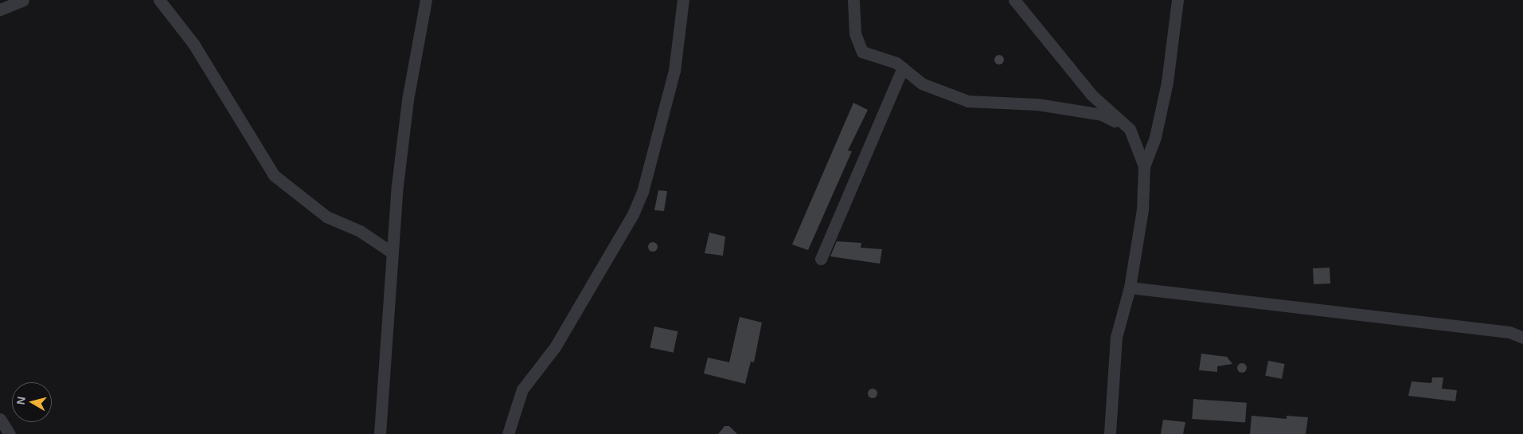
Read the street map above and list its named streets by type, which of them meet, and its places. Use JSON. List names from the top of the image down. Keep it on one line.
{"north":"left"}
